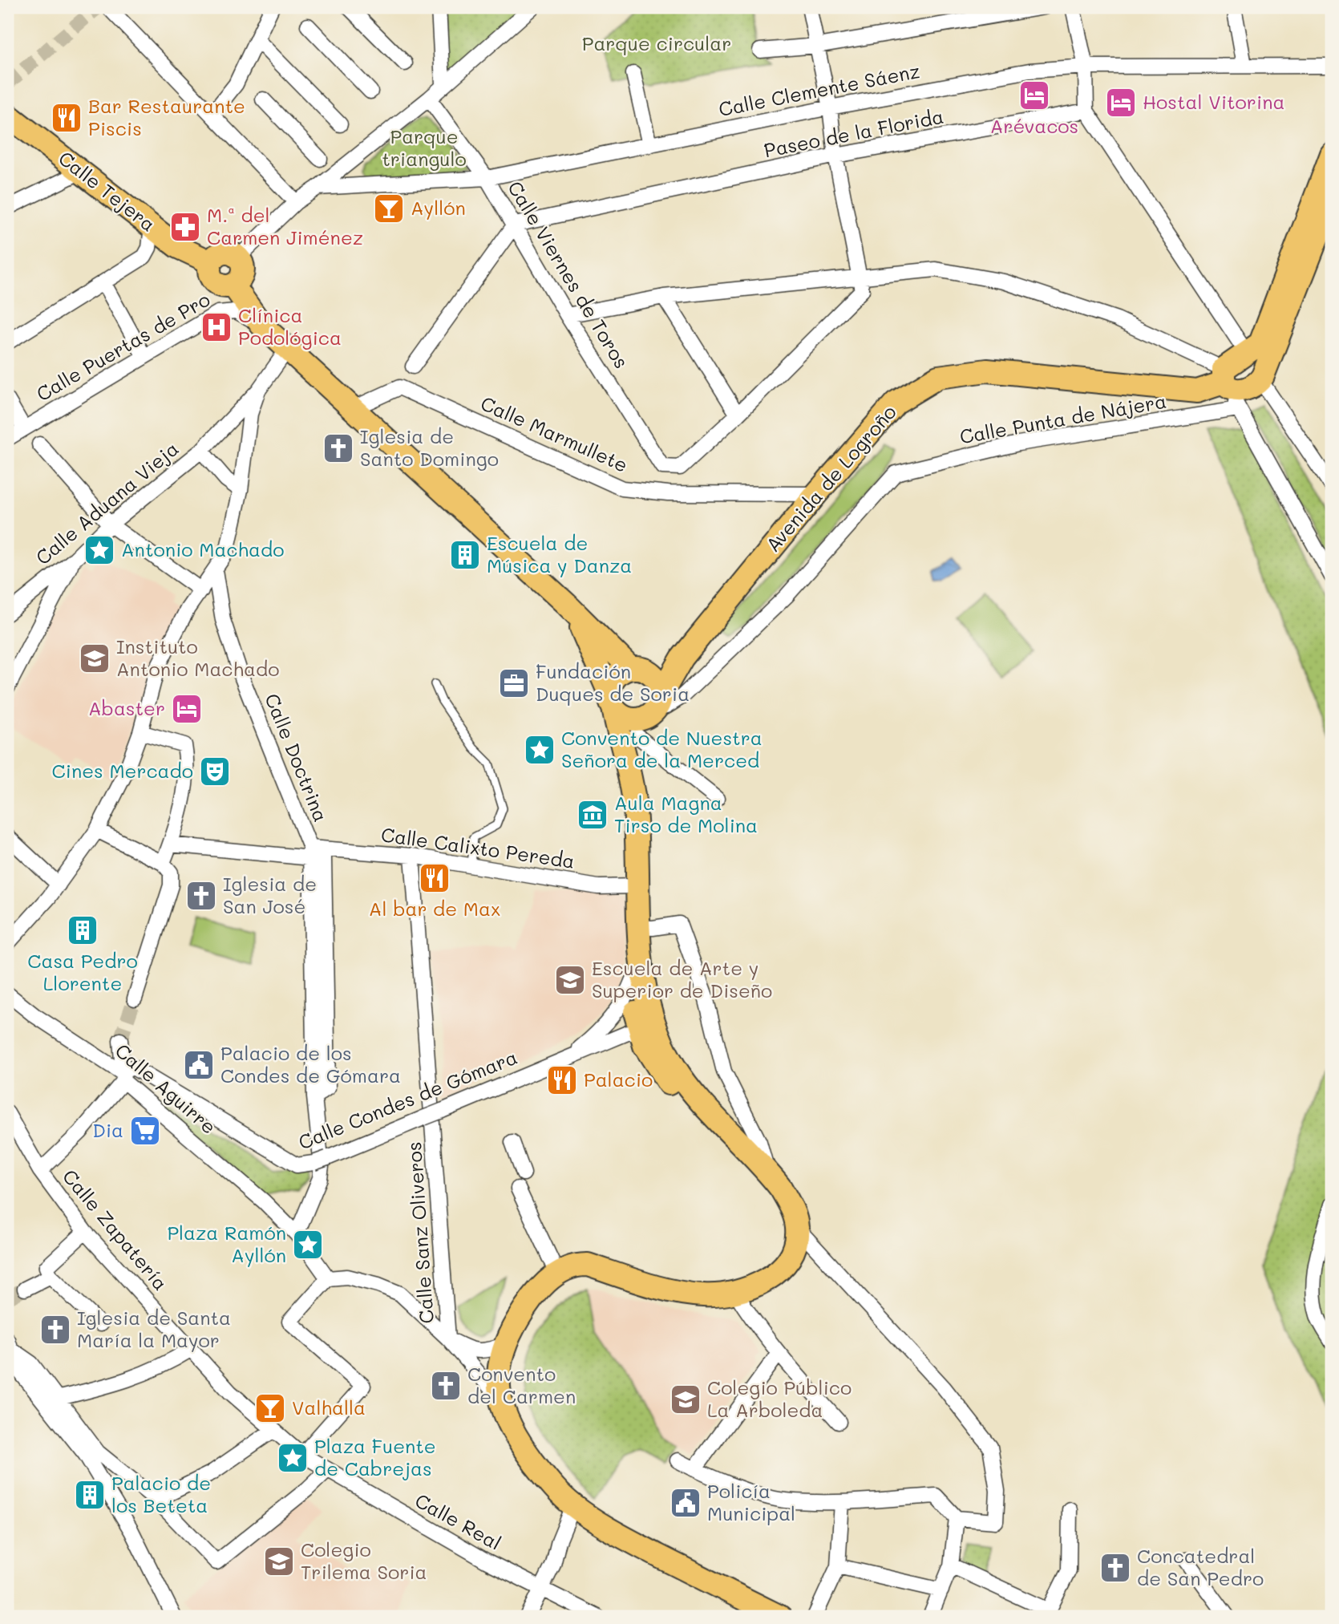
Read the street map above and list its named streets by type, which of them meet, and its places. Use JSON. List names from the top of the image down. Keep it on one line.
{"streets":{"main road":["Calle Tejera","Avenida de Logroño"],"street":["Calle Clemente Sáenz","Paseo de la Florida","Calle Viernes de Toros","Calle Puertas de Pro","Calle Punta de Nájera","Calle Marmullete","Calle Aduana Vieja","Calle Doctrina","Calle Calixto Pereda","Calle Aguirre","Calle Condes de Gómara","Calle Zapatería","Calle Sanz Oliveros","Calle Real"]},"crossings":[["Calle Clemente Sáenz","Calle Viernes de Toros"],["Paseo de la Florida","Calle Viernes de Toros"],["Calle Punta de Nájera","Avenida de Logroño"],["Calle Marmullete","Avenida de Logroño"],["Calle Doctrina","Calle Calixto Pereda"],["Calle Doctrina","Calle Aguirre"],["Calle Calixto Pereda","Calle Sanz Oliveros"],["Calle Aguirre","Calle Condes de Gómara"],["Calle Zapatería","Calle Real"]],"parks":["Parque circular","Parque triangulo"],"places":{"hotel":["Arévacos","Hostal Vitorina","Abaster"],"restaurant":["Bar Restaurante Piscis","Al bar de Max","Palacio"],"bar":["Ayllón","Valhalla"],"pharmacy":["M.ª del Carmen Jiménez"],"hospital":["Clínica Podológica"],"church":["Iglesia de Santo Domingo","Iglesia de San José","Iglesia de Santa María la Mayor","Convento del Carmen","Concatedral de San Pedro"],"place":["Antonio Machado","Convento de Nuestra Señora de la Merced","Plaza Ramón Ayllón","Plaza Fuente de Cabrejas"],"building":["Escuela de Música y Danza","Casa Pedro Llorente","Palacio de los Beteta"],"school or university":["Instituto Antonio Machado","Escuela de Arte y Superior de Diseño","Colegio Público La Arboleda","Colegio Trilema Soria"],"office":["Fundación Duques de Soria"],"theatre":["Cines Mercado"],"museum":["Aula Magna Tirso de Molina"],"public building":["Palacio de los Condes de Gómara","Policía Municipal"],"supermarket":["Dia"]}}
